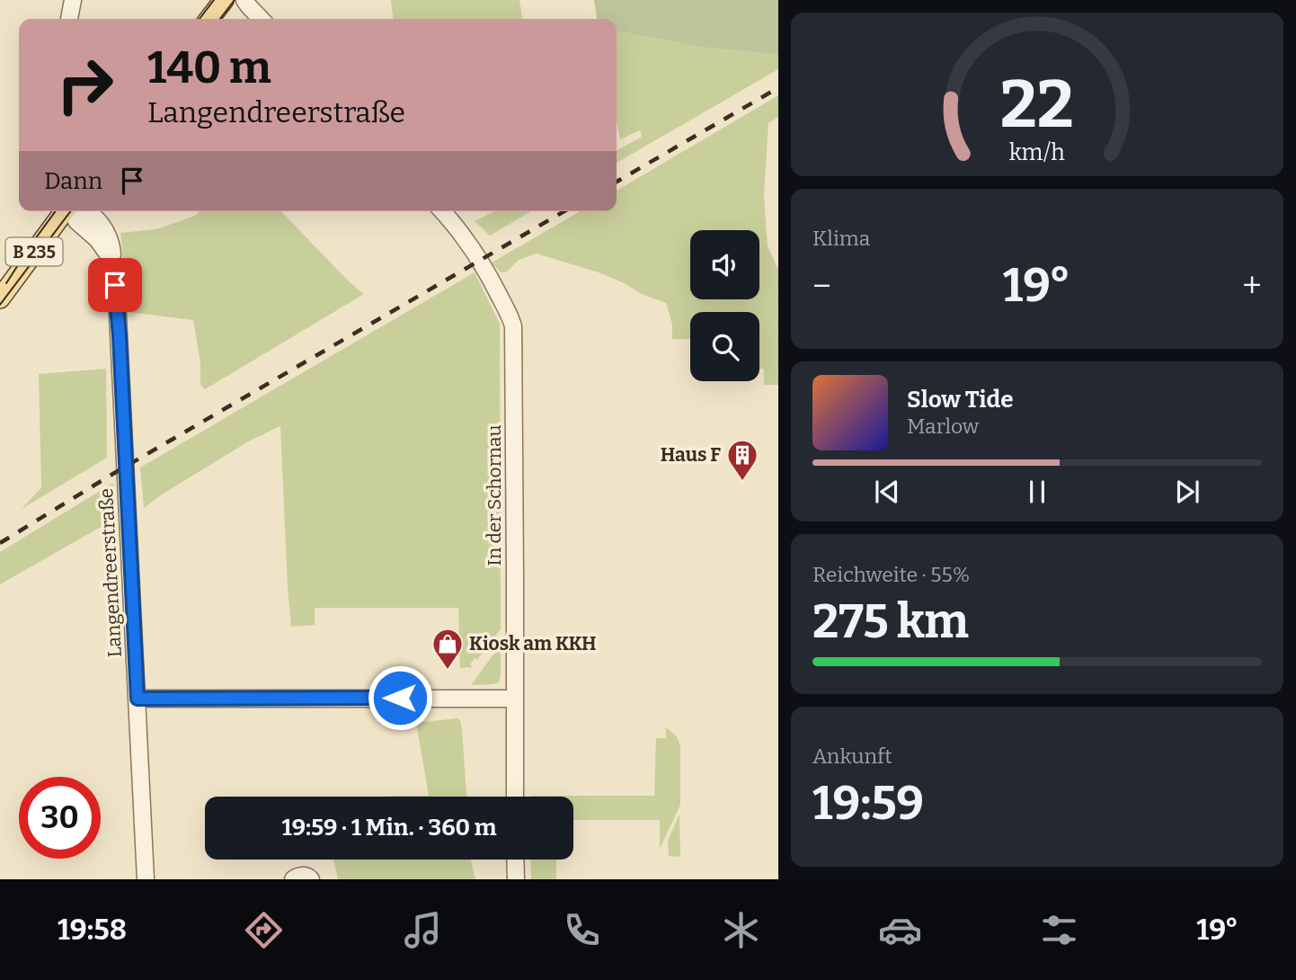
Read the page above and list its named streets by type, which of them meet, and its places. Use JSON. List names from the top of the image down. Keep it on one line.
{"streets":{"main road":["B 235"],"street":["In der Schornau","Langendreerstraße"]},"places":{"building":["Haus F"],"shop":["Kiosk am KKH"]},"page":{"turn":["140 m","Langendreerstraße"],"then":"Dann","tile":["Klima",["Reichweite · 55%","275 km"],["Ankunft","19:59"]],"heat":["−","19°","+"],"song":["Slow Tide","Marlow"],"limit":"30","trip":"19:59 · 1 Min. · 360 m","tabs":["19:58","19°"],"gauge":["22","km/h"]}}
